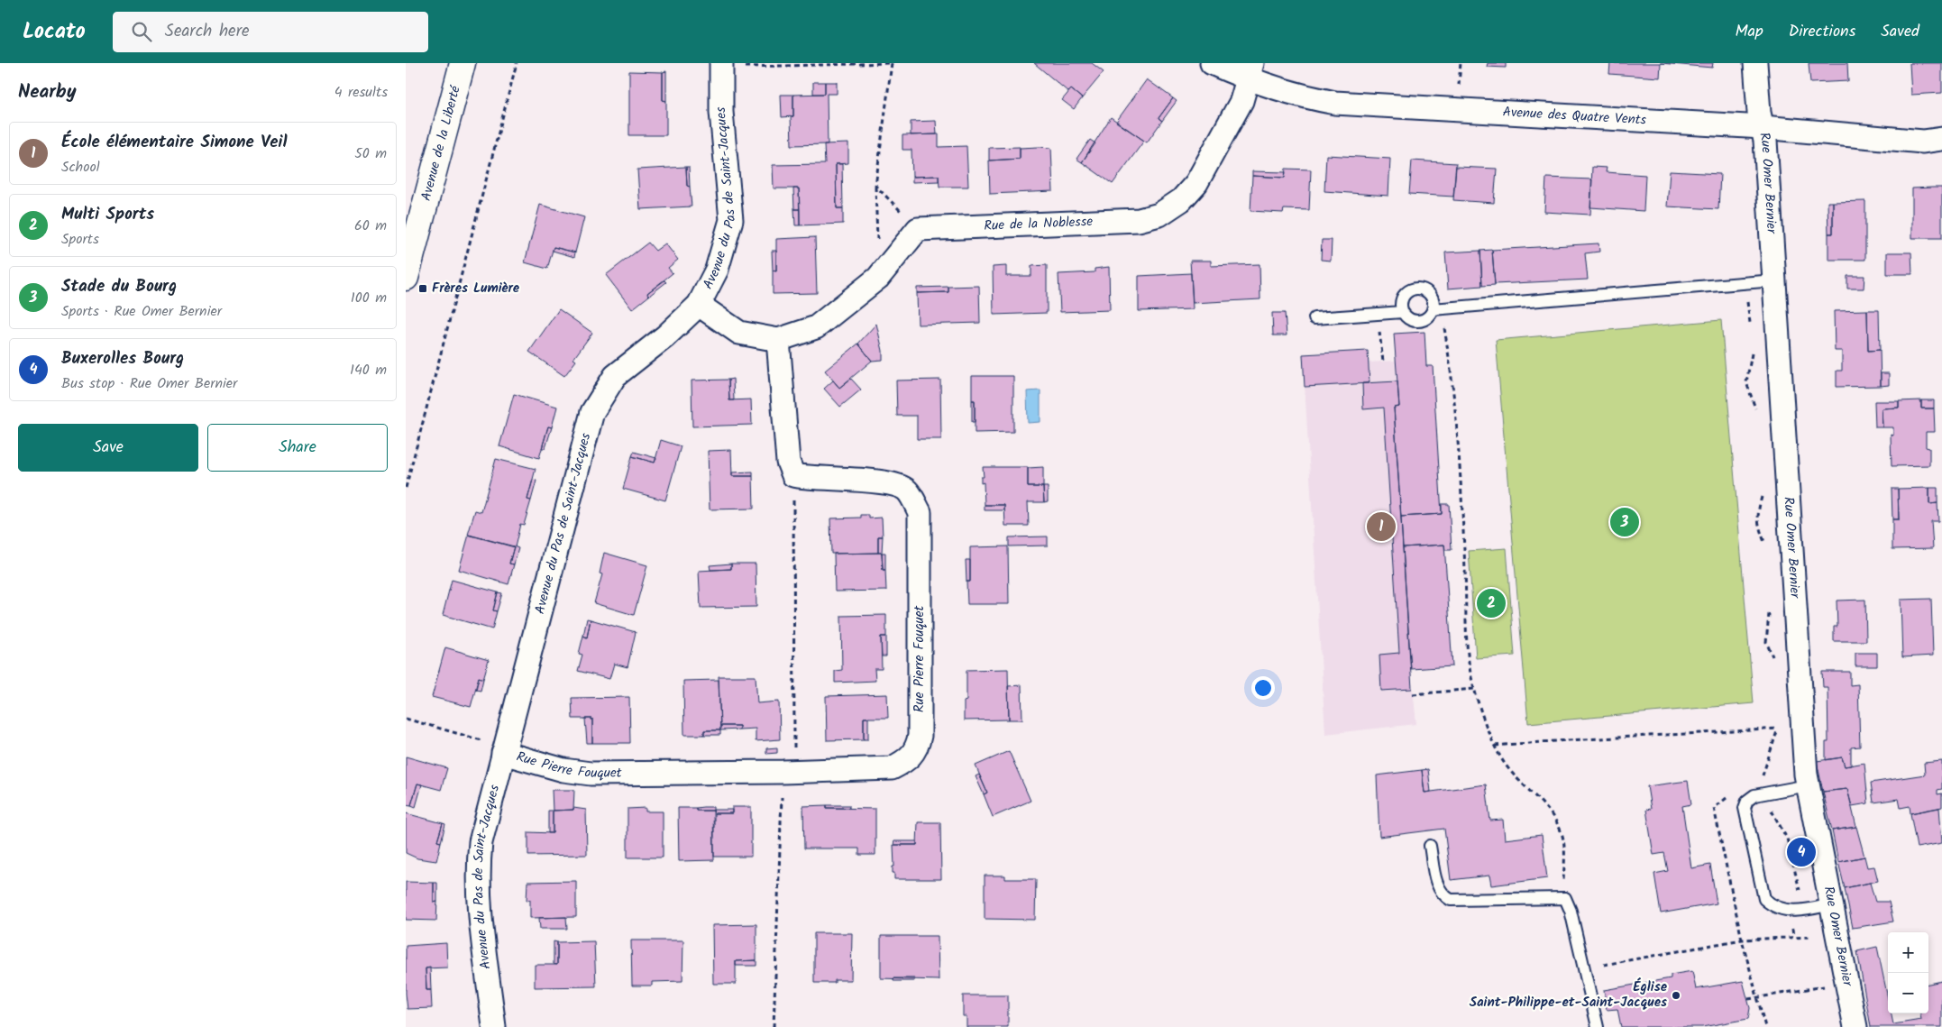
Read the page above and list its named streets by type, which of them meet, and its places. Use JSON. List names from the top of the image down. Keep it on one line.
{"streets":{"street":["Avenue des Quatre Vents","Avenue de la Liberté","Rue Omer Bernier","Avenue du Pas de Saint-Jacques","Rue de la Noblesse","Rue Pierre Fouquet"]},"crossings":[["Avenue des Quatre Vents","Rue Omer Bernier"],["Avenue des Quatre Vents","Rue de la Noblesse"],["Avenue du Pas de Saint-Jacques","Rue Pierre Fouquet"]],"places":{"transit":["Frères Lumière"],"other":["Église Saint-Philippe-et-Saint-Jacques"]},"page":{"header":"Locato","search":"Search here","nav":["Map","Directions","Saved"],"heading":["Nearby","4 results"],"list":[{"mark":"1","name":"École élémentaire Simone Veil","note":"School","value":"50 m"},{"mark":"2","name":"Multi Sports","note":"Sports","value":"60 m"},{"mark":"3","name":"Stade du Bourg","note":"Sports · Rue Omer Bernier","value":"100 m"},{"mark":"4","name":"Buxerolles Bourg","note":"Bus stop · Rue Omer Bernier","value":"140 m"}],"buttons":["Save","Share"],"pins":["3","1","2","4"],"map_buttons":["+","−"]}}
